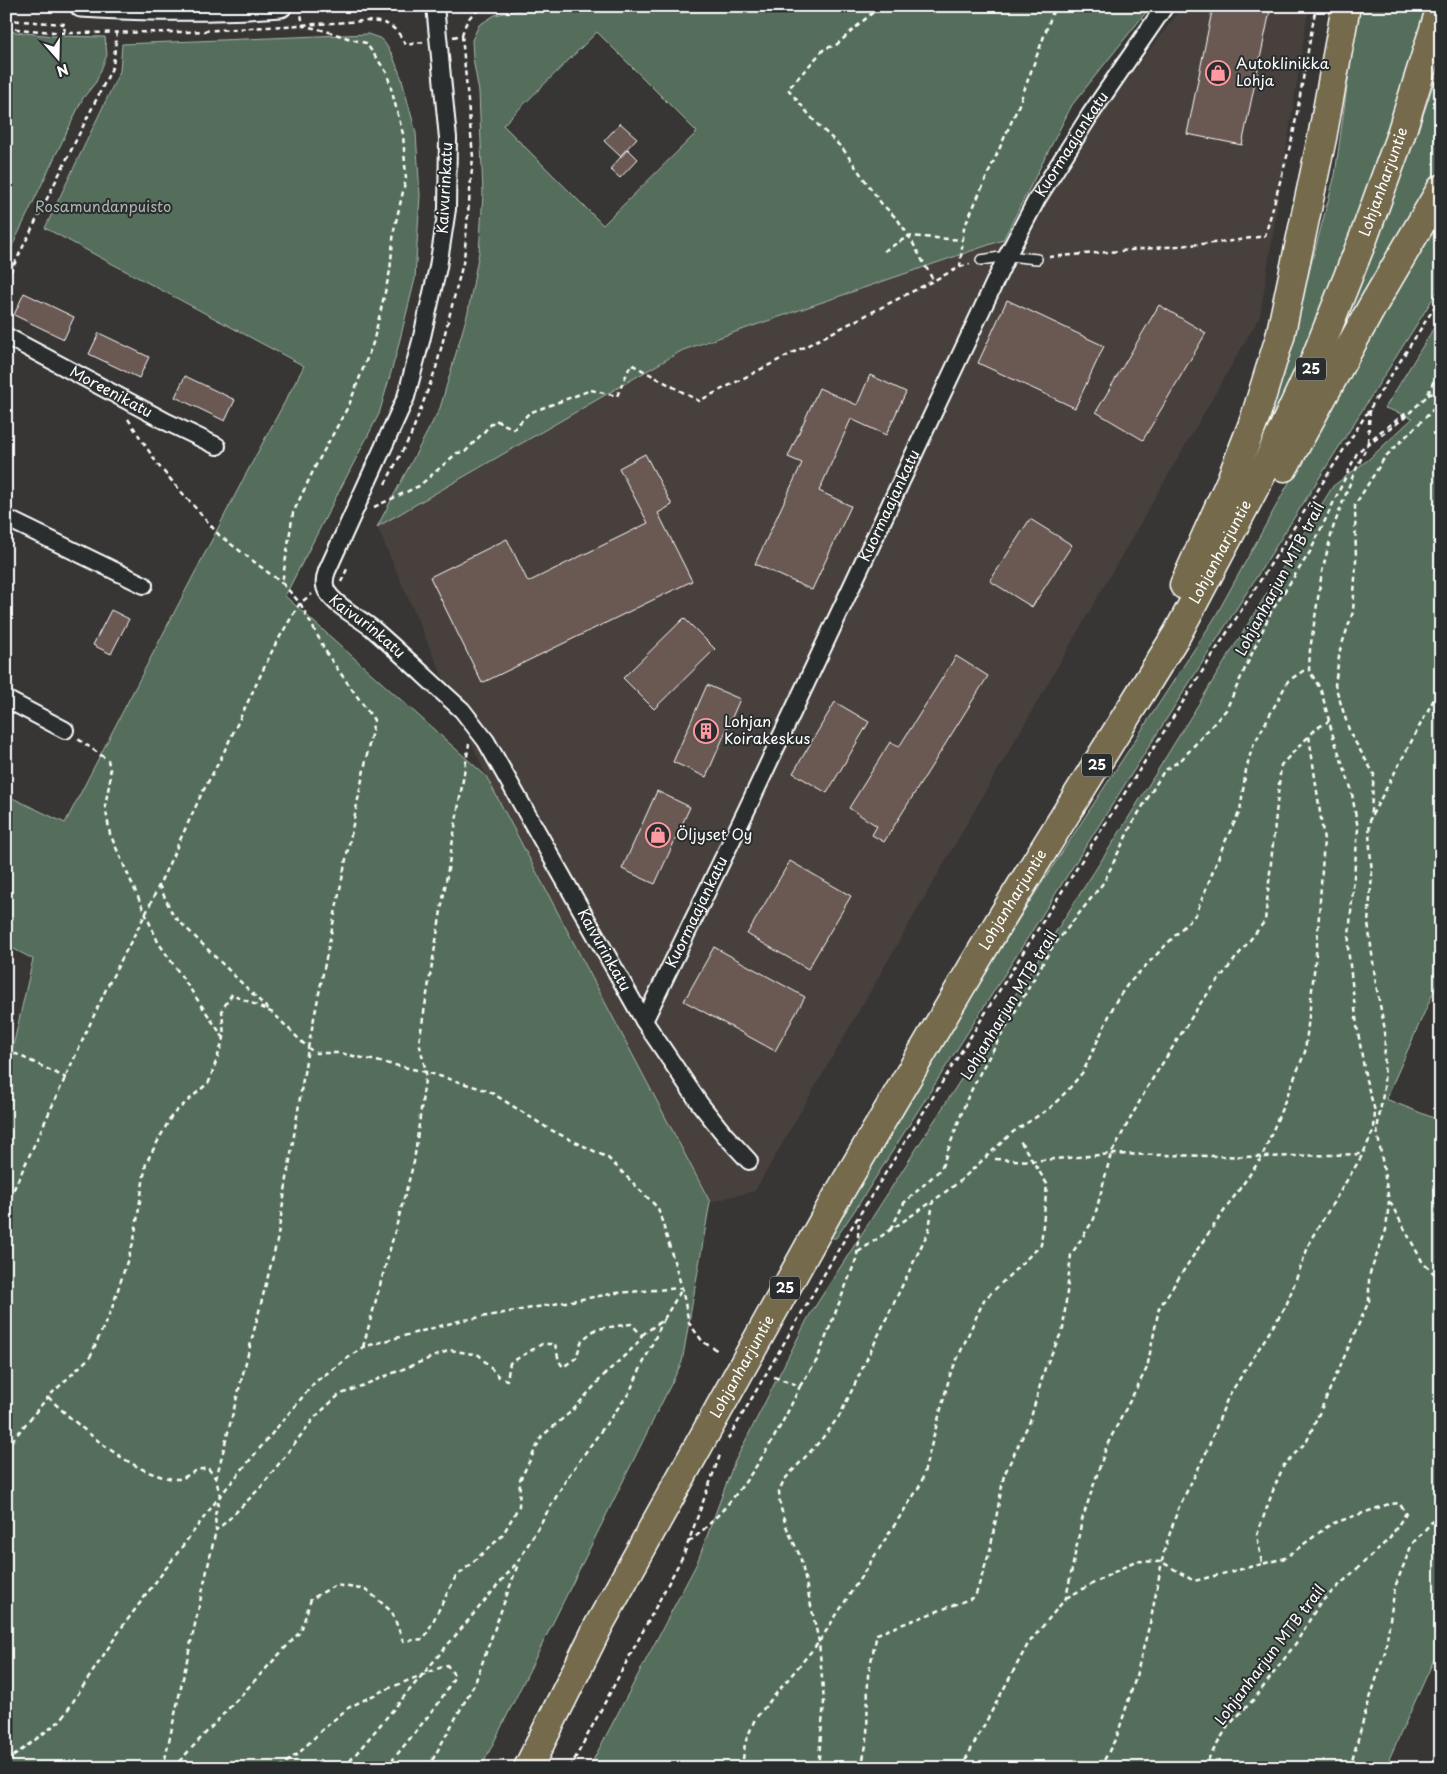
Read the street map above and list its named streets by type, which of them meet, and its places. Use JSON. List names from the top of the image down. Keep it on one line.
{"streets":{"highway":["Lohjanharjuntie","25"],"street":["Kuormaajankatu","Kaivurinkatu","Moreenikatu"],"path":["Lohjanharjun MTB trail"]},"crossings":[["Kuormaajankatu","Kaivurinkatu"]],"parks":["Rosamundanpuisto"],"places":{"shop":["Autoklinikka Lohja","Öljyset Oy"],"building":["Lohjan Koirakeskus"]},"north":"bottom"}
